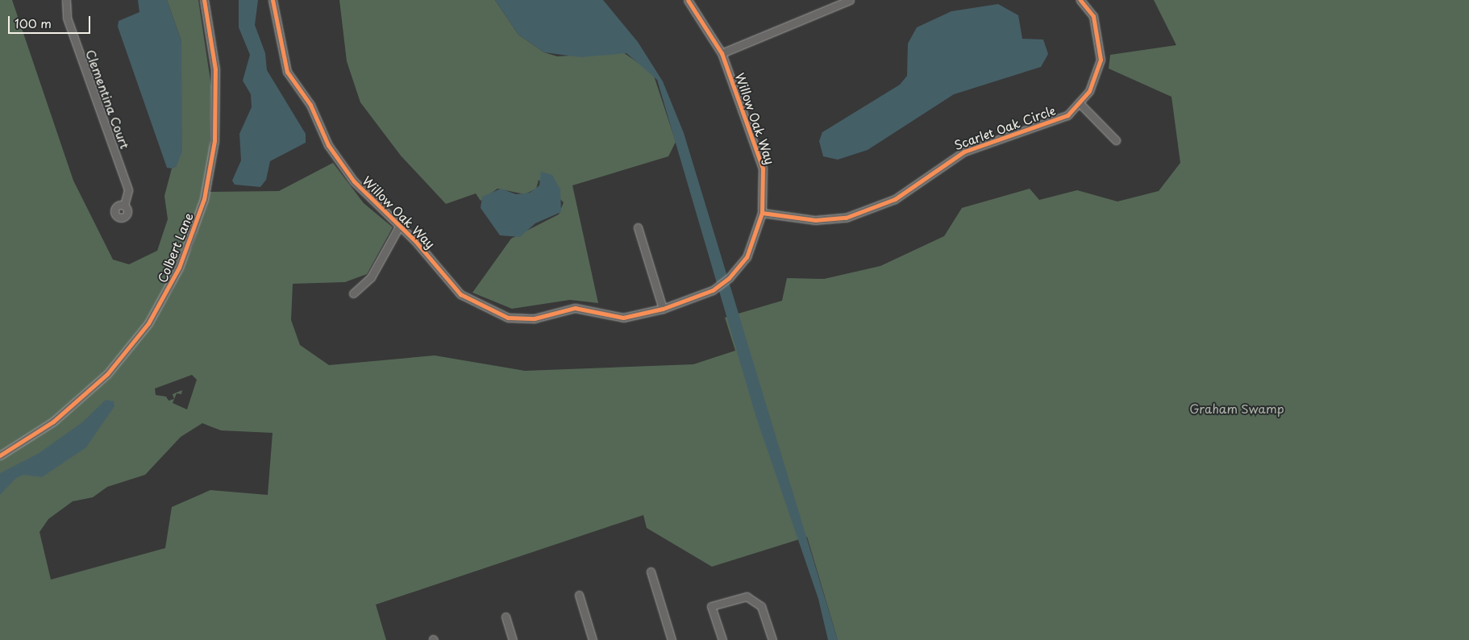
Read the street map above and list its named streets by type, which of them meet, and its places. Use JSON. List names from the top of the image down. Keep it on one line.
{"streets":{"street":["Clementina Court","Willow Oak Way","Scarlet Oak Circle","Colbert Lane"]},"crossings":[["Willow Oak Way","Scarlet Oak Circle"]],"parks":["Graham Swamp"],"scale_bar":"100 m"}
